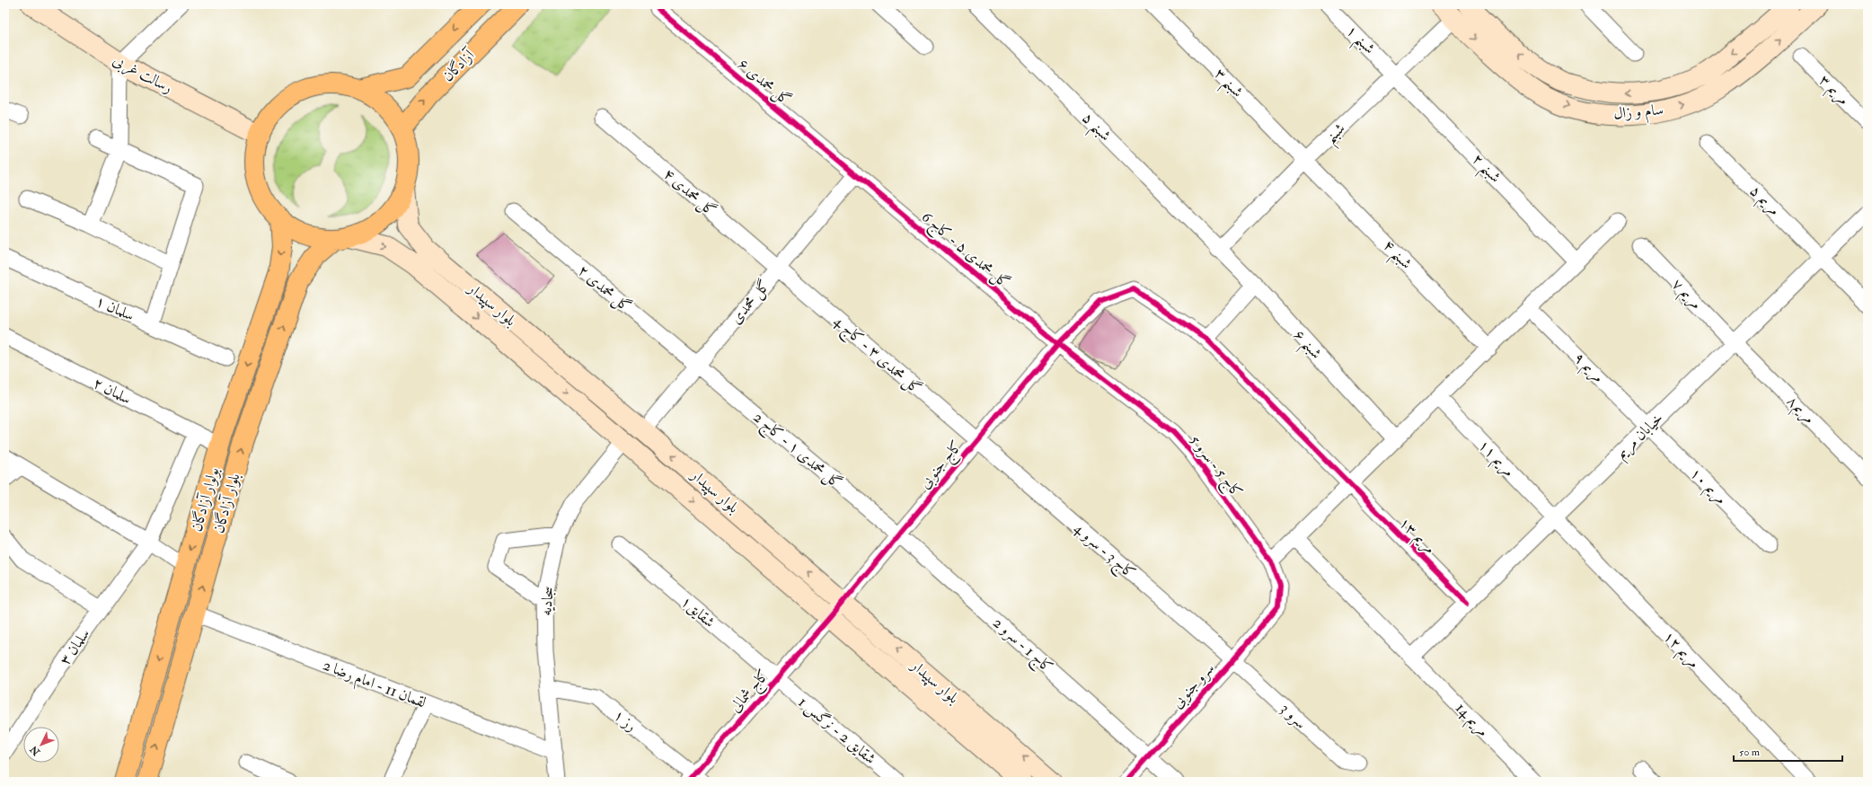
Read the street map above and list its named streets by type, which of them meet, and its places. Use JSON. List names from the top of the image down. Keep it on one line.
{"streets":{"main road":["آزادگان","بولوار آزادگان","بلوار آزادگان"],"street":["شبنم ۱","رسالت غربی","گل محمدی ۶","شبنم ۳","مریم ۳","سام و زال","شبنم ۵","شبنم","شبنم ۲","گل محمدی ۴","مریم ۵","گل محمدی ۵ - کاج 6","شبنم ۴","گل محمدی ۲","مریم ۷","گل محمدی","بلوار سپیدار","سلمان ۱","شبنم ۶","گل محمدی ۳ - کاج 4","مریم ۹","سلمان ۲","مریم۸","خیابان مریم","گل محمدی ۱ - کاج 2","مریم ۱۱","کاج جنوبی","کاج 5 - سرو 5","مریم ۱۰","مریم ۱۳","کاج 3 - سرو 4","سجادیه","شقایق۱","کاج 1 - سرو 2","سلمان ۳","مریم ۱۲","لقمان 11 - امام رضا 2","سرو جنوبی","کاج شمالی","سرو 3","مریم 14","رز ۱","شقایق 2 - نرگس 1"]},"crossings":[["شبنم ۱","شبنم"],["شبنم ۱","شبنم ۲"],["گل محمدی ۶","گل محمدی ۵ - کاج 6"],["گل محمدی ۶","گل محمدی"],["شبنم ۳","شبنم"],["شبنم ۳","شبنم ۴"],["سام و زال","شبنم"],["شبنم ۵","شبنم"],["شبنم ۵","شبنم ۶"],["شبنم","شبنم ۲"],["شبنم","شبنم ۴"],["شبنم","شبنم ۶"],["گل محمدی ۴","گل محمدی"],["گل محمدی ۴","گل محمدی ۳ - کاج 4"],["مریم ۵","خیابان مریم"],["گل محمدی ۵ - کاج 6","گل محمدی"],["گل محمدی ۵ - کاج 6","کاج جنوبی"],["گل محمدی ۵ - کاج 6","کاج 5 - سرو 5"],["گل محمدی ۲","گل محمدی"],["گل محمدی ۲","گل محمدی ۱ - کاج 2"],["مریم ۷","مریم۸"],["مریم ۷","خیابان مریم"],["گل محمدی","بلوار سپیدار"],["گل محمدی","گل محمدی ۳ - کاج 4"],["گل محمدی","گل محمدی ۱ - کاج 2"],["بلوار سپیدار","کاج جنوبی"],["بلوار سپیدار","بلوار آزادگان"],["بلوار سپیدار","سجادیه"],["بلوار سپیدار","کاج شمالی"],["گل محمدی ۳ - کاج 4","کاج جنوبی"],["گل محمدی ۳ - کاج 4","کاج 3 - سرو 4"],["مریم ۹","خیابان مریم"],["مریم ۹","مریم ۱۰"],["سلمان ۲","بولوار آزادگان"],["سلمان ۲","سلمان ۳"],["مریم۸","خیابان مریم"],["خیابان مریم","مریم ۱۱"],["خیابان مریم","مریم ۱۰"],["خیابان مریم","مریم ۱۳"],["خیابان مریم","مریم ۱۲"],["خیابان مریم","مریم 14"],["گل محمدی ۱ - کاج 2","کاج جنوبی"],["گل محمدی ۱ - کاج 2","کاج 1 - سرو 2"],["مریم ۱۱","مریم ۱۲"],["کاج جنوبی","کاج 5 - سرو 5"],["کاج جنوبی","مریم ۱۳"],["کاج جنوبی","کاج 3 - سرو 4"],["کاج جنوبی","کاج 1 - سرو 2"],["کاج جنوبی","کاج شمالی"],["کاج 5 - سرو 5","سرو جنوبی"],["بلوار آزادگان","لقمان 11 - امام رضا 2"],["کاج 3 - سرو 4","سرو جنوبی"],["کاج 3 - سرو 4","سرو 3"],["سجادیه","لقمان 11 - امام رضا 2"],["سجادیه","رز ۱"],["شقایق۱","کاج شمالی"],["شقایق۱","شقایق 2 - نرگس 1"],["کاج 1 - سرو 2","سرو جنوبی"],["سرو جنوبی","سرو 3"],["کاج شمالی","رز ۱"],["کاج شمالی","شقایق 2 - نرگس 1"]],"one_way":["بولوار آزادگان","بلوار آزادگان"],"scale_bar":"50 m","north":"bottom left"}
